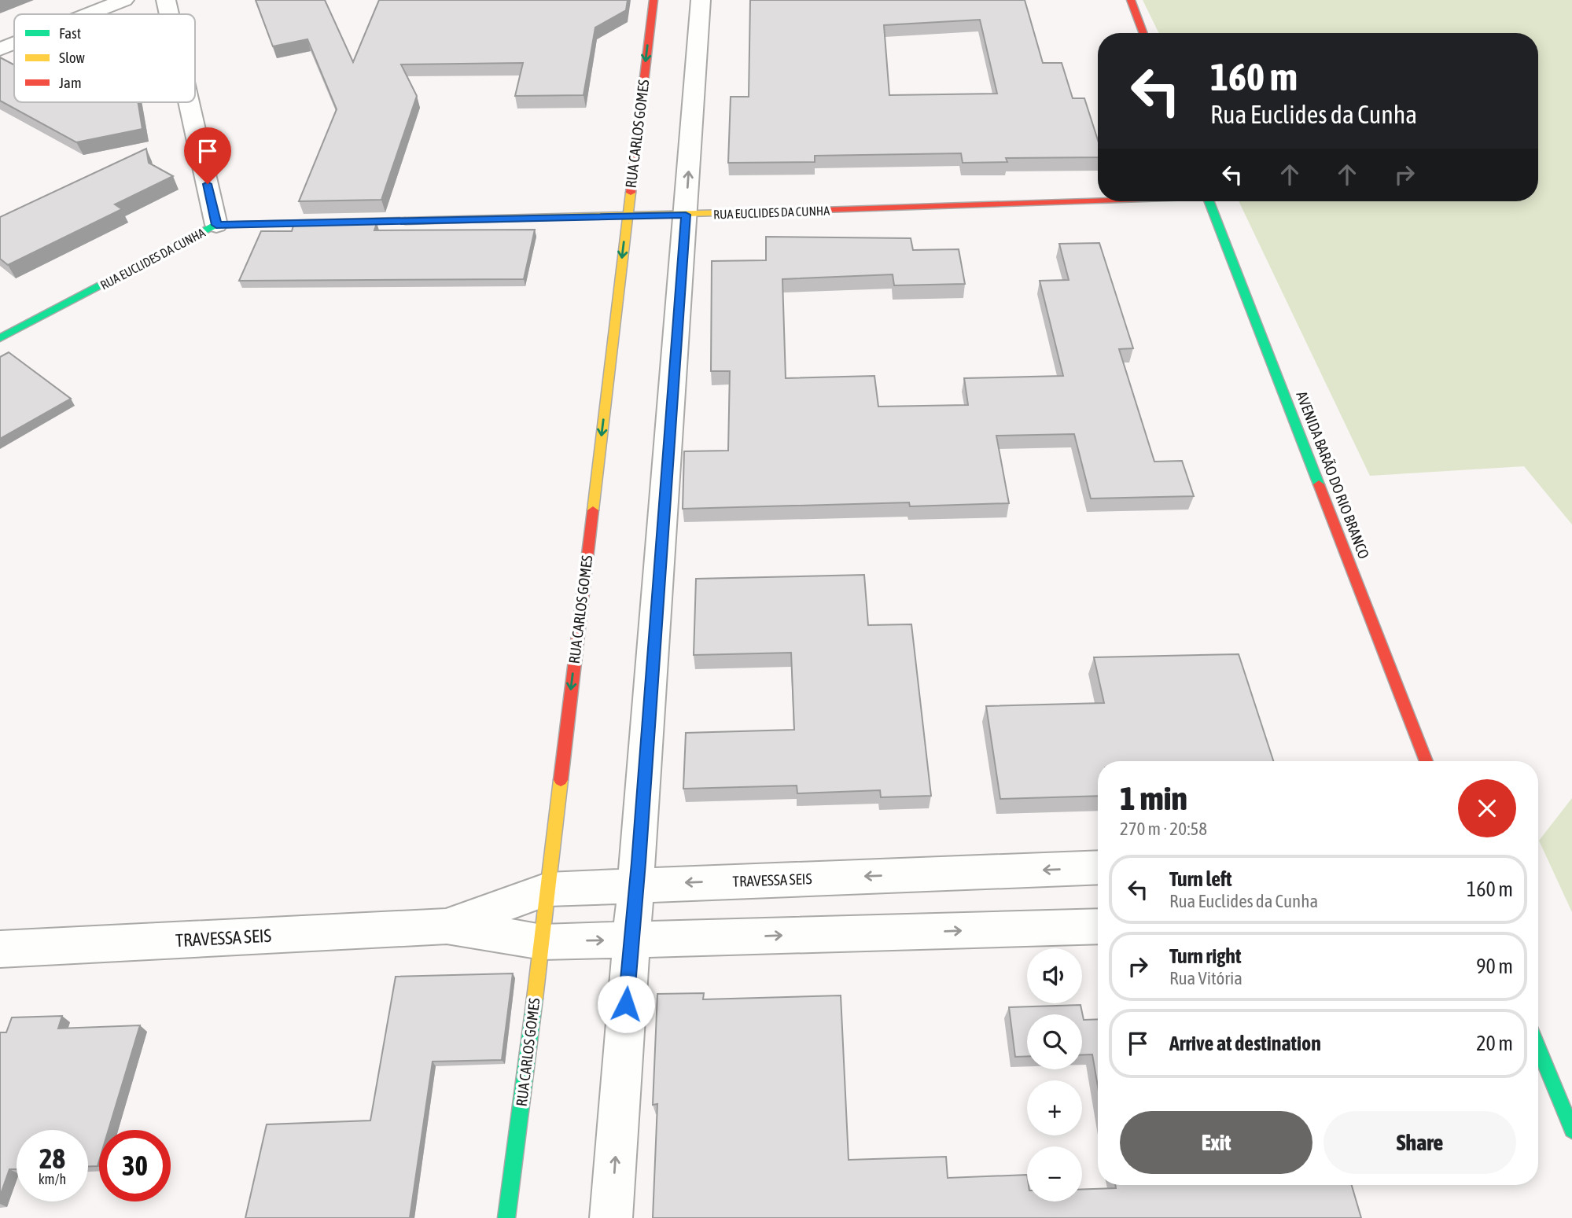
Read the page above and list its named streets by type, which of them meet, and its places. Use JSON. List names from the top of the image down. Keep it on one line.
{"streets":{"street":["RUA CARLOS GOMES","RUA EUCLIDES DA CUNHA","AVENIDA BARÃO DO RIO BRANCO","TRAVESSA SEIS"]},"crossings":[["RUA CARLOS GOMES","RUA EUCLIDES DA CUNHA"],["RUA CARLOS GOMES","TRAVESSA SEIS"]],"legend":["Fast","Slow","Jam"],"page":{"turn":["160 m","Rua Euclides da Cunha"],"heading":["1 min","270 m · 20:58"],"list":[{"name":"Turn left","note":"Rua Euclides da Cunha","value":"160 m"},{"name":"Turn right","note":"Rua Vitória","value":"90 m"},{"name":"Arrive at destination","value":"20 m"}],"map_buttons":["+","−"],"buttons":["Exit","Share"],"speed":"28 km/h","limit":"30"}}
